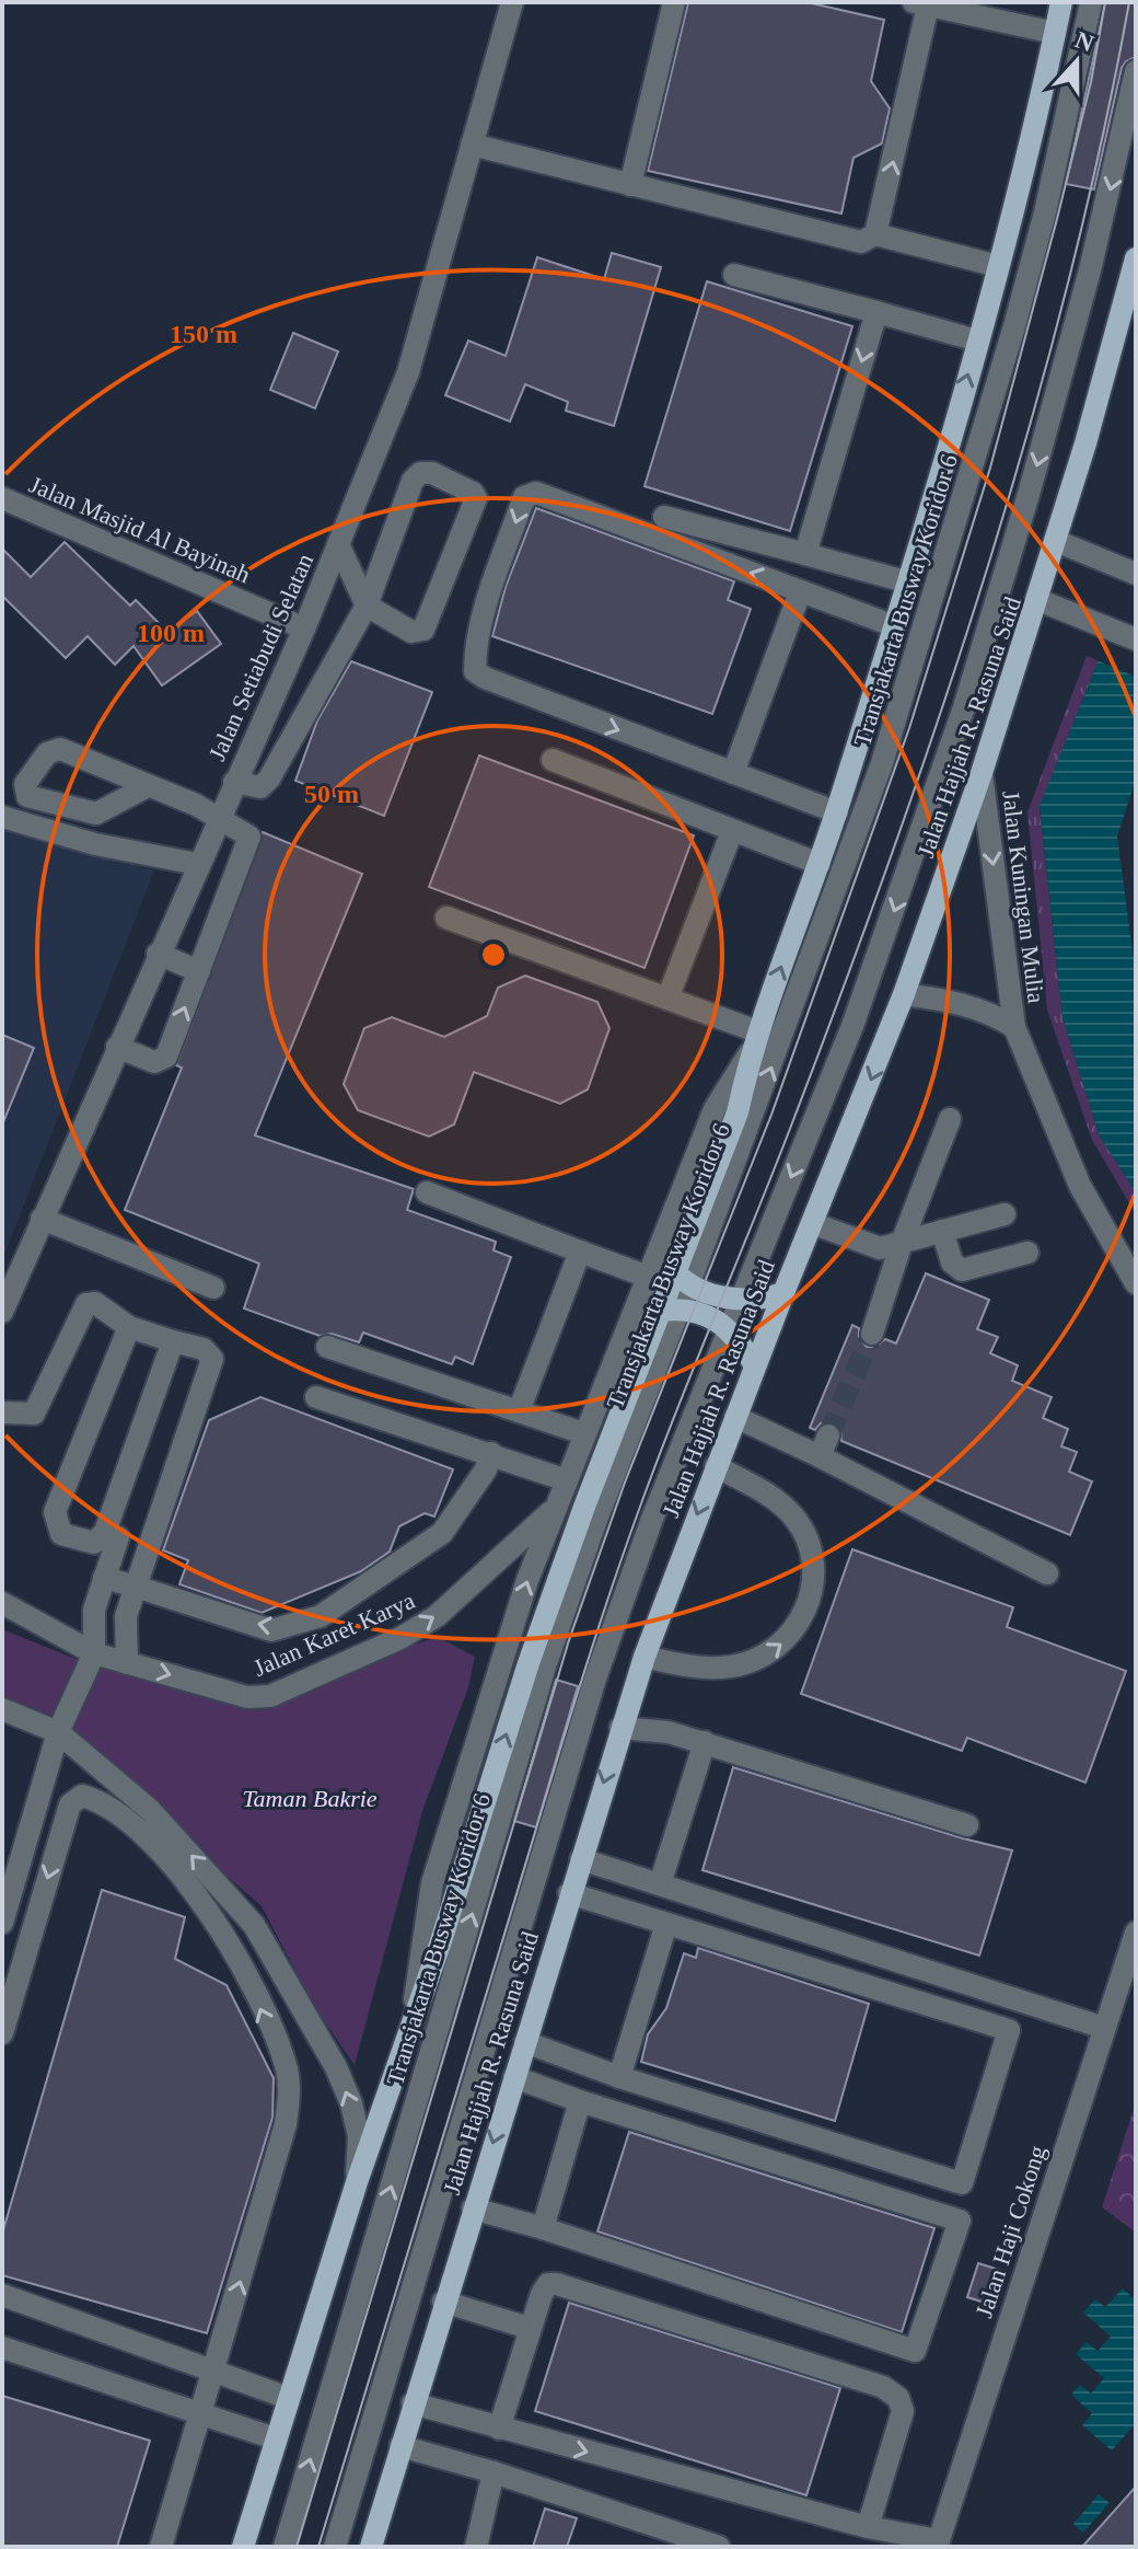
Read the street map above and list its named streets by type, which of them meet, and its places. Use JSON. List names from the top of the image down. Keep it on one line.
{"streets":{"main road":["Jalan Hajjah R. Rasuna Said"],"street":["Jalan Masjid Al Bayinah","Transjakarta Busway Koridor 6","Jalan Setiabudi Selatan","Jalan Kuningan Mulia","Jalan Karet Karya","Jalan Haji Cokong"]},"crossings":[["Jalan Masjid Al Bayinah","Jalan Setiabudi Selatan"],["Jalan Hajjah R. Rasuna Said","Jalan Kuningan Mulia"]],"one_way":["Jalan Karet Karya"],"parks":["Taman Bakrie"],"north":"top","rings":["150 m","100 m","50 m"]}
